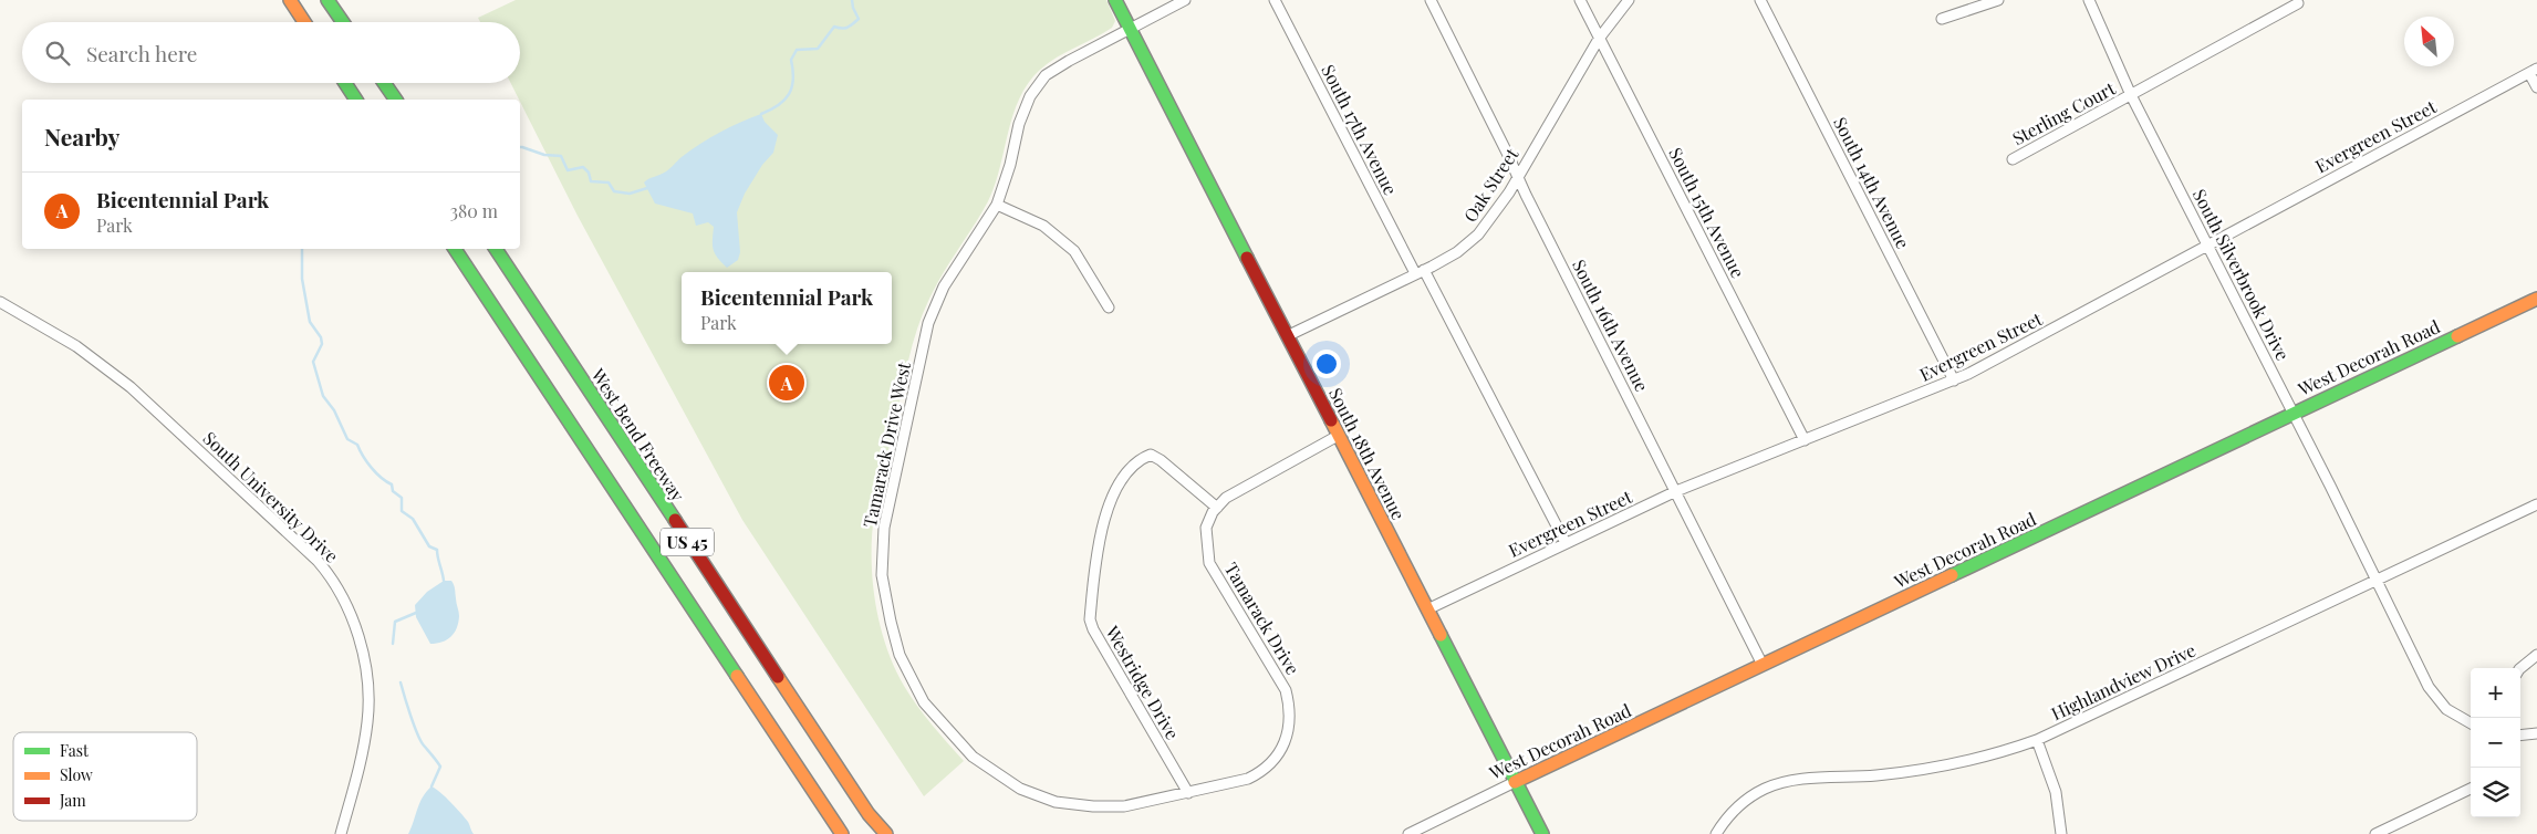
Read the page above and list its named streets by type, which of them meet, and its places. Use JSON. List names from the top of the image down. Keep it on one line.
{"streets":{"main road":["West Decorah Road","West Bend Freeway","South 18th Avenue","US 45"],"street":["Sterling Court","South 17th Avenue","Evergreen Street","South 14th Avenue","Oak Street","South 15th Avenue","South Silverbrook Drive","South 16th Avenue","Tamarack Drive West","South University Drive","Tamarack Drive","Highlandview Drive","Westridge Drive"]},"crossings":[["Sterling Court","South Silverbrook Drive"],["South 17th Avenue","Evergreen Street"],["South 17th Avenue","Oak Street"],["Evergreen Street","South 14th Avenue"],["Evergreen Street","South 15th Avenue"],["Evergreen Street","South Silverbrook Drive"],["Evergreen Street","South 16th Avenue"],["Evergreen Street","South 18th Avenue"],["Oak Street","South 15th Avenue"],["Oak Street","South 16th Avenue"],["Oak Street","South 18th Avenue"],["South Silverbrook Drive","West Decorah Road"],["South Silverbrook Drive","Highlandview Drive"],["South 16th Avenue","West Decorah Road"],["West Decorah Road","South 18th Avenue"],["Tamarack Drive West","South 18th Avenue"],["Tamarack Drive West","Tamarack Drive"],["Tamarack Drive West","Westridge Drive"],["South 18th Avenue","Tamarack Drive"],["Tamarack Drive","Westridge Drive"]],"legend":["Fast","Slow","Jam"],"north":"top left","page":{"search":"Search here","heading":"Nearby","list":[{"mark":"A","name":"Bicentennial Park","note":"Park","value":"380 m"}],"popup":["Bicentennial Park","Park"],"pins":"A","map_buttons":["+","−"]}}
